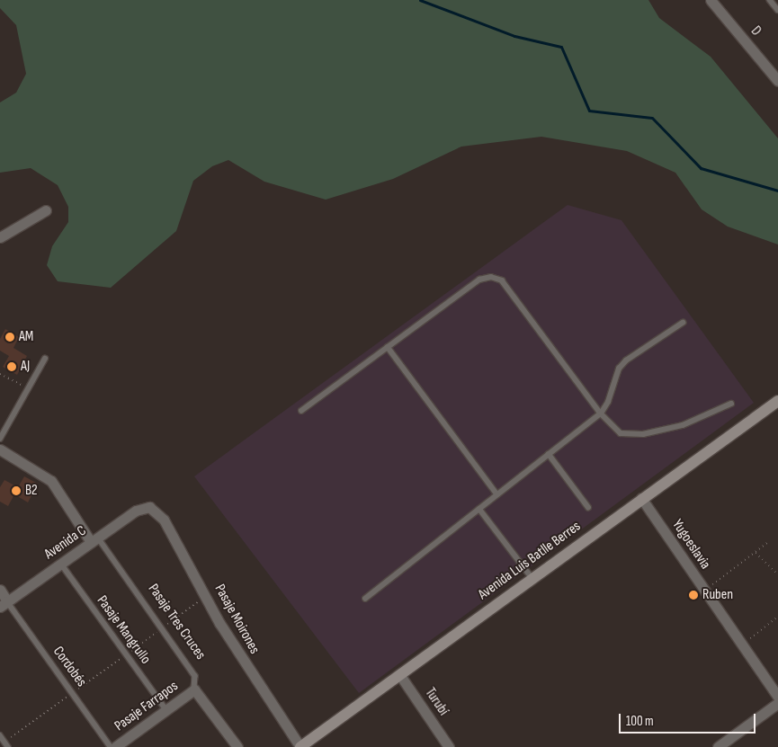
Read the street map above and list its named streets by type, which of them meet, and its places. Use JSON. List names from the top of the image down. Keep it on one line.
{"streets":{"main road":["Avenida Luis Batlle Berres"],"street":["D","Avenida C","Yugoeslavia","Pasaje Moirones","Pasaje Tres Cruces","Turubí","Pasaje Farrapos"],"lane":["Pasaje Mangrullo","Cordobés"]},"crossings":[["Avenida C","Pasaje Moirones"],["Avenida C","Pasaje Tres Cruces"],["Avenida C","Pasaje Mangrullo"],["Avenida C","Cordobés"],["Yugoeslavia","Avenida Luis Batlle Berres"],["Avenida Luis Batlle Berres","Pasaje Moirones"],["Avenida Luis Batlle Berres","Turubí"],["Pasaje Tres Cruces","Pasaje Farrapos"],["Pasaje Mangrullo","Pasaje Farrapos"]],"places":["AM","AJ","B2","Ruben"],"scale_bar":"100 m"}
